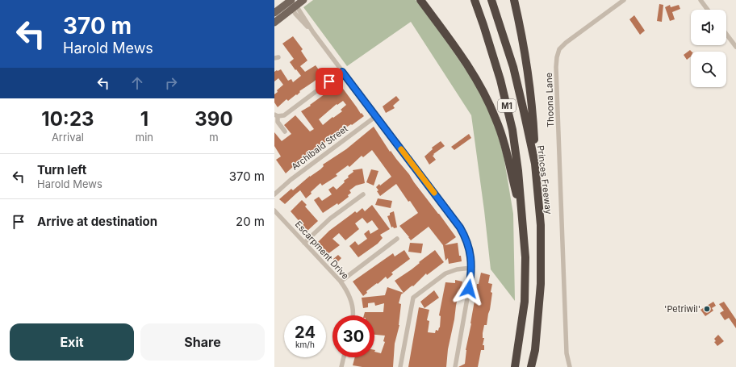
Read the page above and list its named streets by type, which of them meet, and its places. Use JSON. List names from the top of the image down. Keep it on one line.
{"streets":{"highway":["M1","Princes Freeway"],"street":["Thoona Lane","Archibald Street","Escarpment Drive"]},"places":["'Petriwil'"],"page":{"turn":["370 m","Harold Mews"],"eta":["10:23","Arrival","1","min","390","m"],"list":[{"name":"Turn left","note":"Harold Mews","value":"370 m"},{"name":"Arrive at destination","value":"20 m"}],"speed":"24 km/h","limit":"30","buttons":["Exit","Share"]}}
